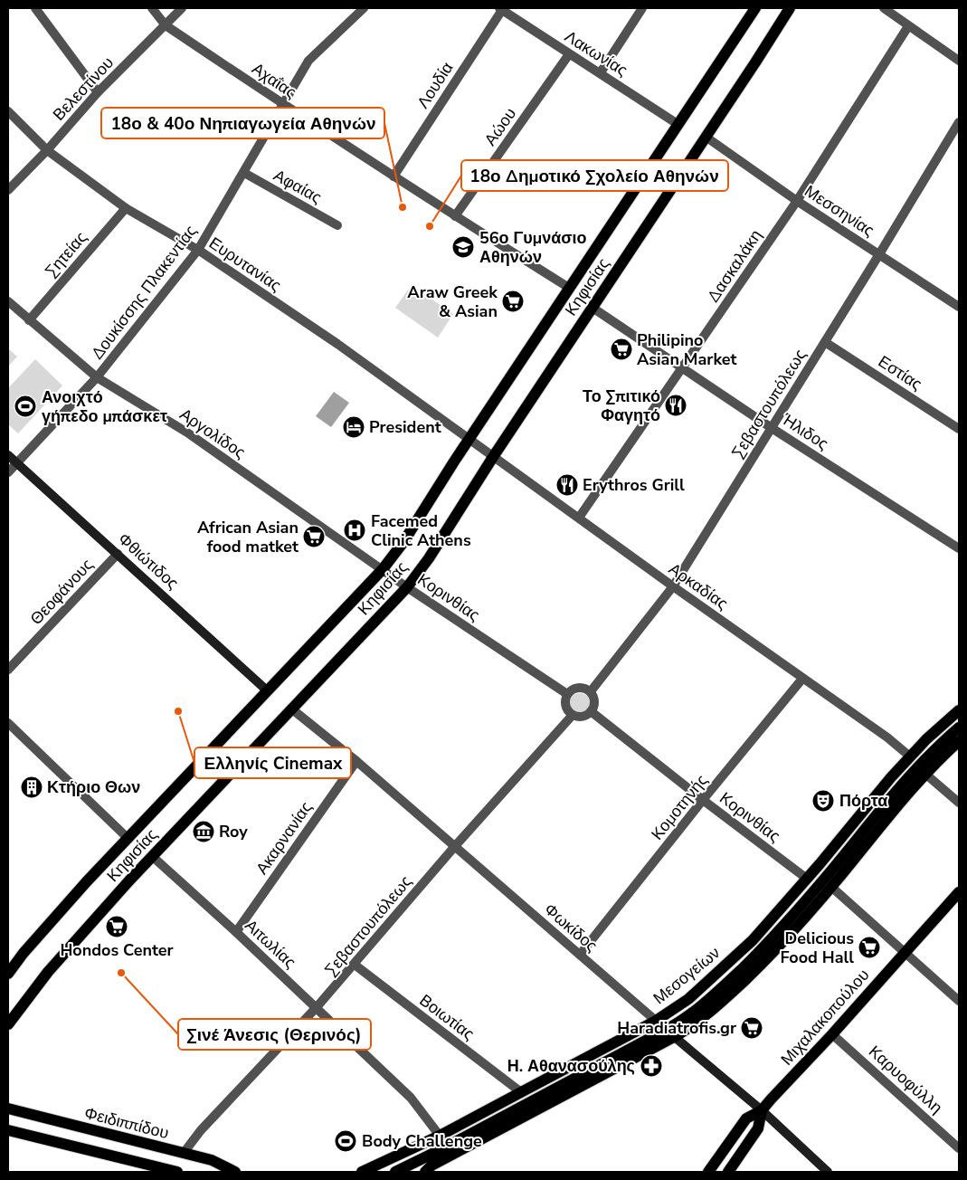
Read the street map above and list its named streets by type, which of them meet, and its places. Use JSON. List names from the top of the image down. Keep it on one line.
{"streets":{"main road":["Κηφισίας","Μεσογείων","Μιχαλακοπούλου","Φειδιππίδου"],"street":["Λακωνίας","Αχαΐας","Λουδία","Βελεστίνου","Αώου","Αφαίας","Μεσσηνίας","Σητείας","Ευρυτανίας","Δασκαλάκη","Δουκίσσης Πλακεντίας","Εστίας","Σεβαστουπόλεως","Ήλιδος","Αργολίδος","Φθιώτιδος","Αρκαδίας","Θεοφάνους","Κορινθίας","Κομοτηνής","Ακαρνανίας","Φωκίδος","Αιτωλίας","Βοιωτίας","Καρυοφύλλη"]},"crossings":[["Λακωνίας","Λουδία"],["Λακωνίας","Αώου"],["Λακωνίας","Κηφισίας"],["Αχαΐας","Λουδία"],["Αχαΐας","Βελεστίνου"],["Αχαΐας","Αώου"],["Αχαΐας","Κηφισίας"],["Αχαΐας","Δουκίσσης Πλακεντίας"],["Βελεστίνου","Ευρυτανίας"],["Αφαίας","Δουκίσσης Πλακεντίας"],["Μεσσηνίας","Δασκαλάκη"],["Μεσσηνίας","Κηφισίας"],["Μεσσηνίας","Σεβαστουπόλεως"],["Σητείας","Ευρυτανίας"],["Σητείας","Αργολίδος"],["Ευρυτανίας","Κηφισίας"],["Ευρυτανίας","Δουκίσσης Πλακεντίας"],["Ευρυτανίας","Αρκαδίας"],["Δασκαλάκη","Ήλιδος"],["Δασκαλάκη","Αρκαδίας"],["Κηφισίας","Ήλιδος"],["Κηφισίας","Αργολίδος"],["Κηφισίας","Φθιώτιδος"],["Κηφισίας","Αρκαδίας"],["Κηφισίας","Κορινθίας"],["Κηφισίας","Φωκίδος"],["Κηφισίας","Αιτωλίας"],["Δουκίσσης Πλακεντίας","Αργολίδος"],["Δουκίσσης Πλακεντίας","Φθιώτιδος"],["Εστίας","Σεβαστουπόλεως"],["Σεβαστουπόλεως","Ήλιδος"],["Σεβαστουπόλεως","Αρκαδίας"],["Σεβαστουπόλεως","Κορινθίας"],["Σεβαστουπόλεως","Φωκίδος"],["Σεβαστουπόλεως","Αιτωλίας"],["Σεβαστουπόλεως","Βοιωτίας"],["Σεβαστουπόλεως","Φειδιππίδου"],["Αργολίδος","Κορινθίας"],["Φθιώτιδος","Θεοφάνους"],["Αρκαδίας","Κομοτηνής"],["Αρκαδίας","Μεσογείων"],["Κορινθίας","Κομοτηνής"],["Κορινθίας","Μεσογείων"],["Κομοτηνής","Φωκίδος"],["Ακαρνανίας","Φωκίδος"],["Ακαρνανίας","Αιτωλίας"],["Φωκίδος","Μεσογείων"],["Φωκίδος","Μιχαλακοπούλου"],["Αιτωλίας","Μεσογείων"],["Μεσογείων","Βοιωτίας"],["Μιχαλακοπούλου","Καρυοφύλλη"]],"places":{"other":["18ο & 40ο Νηπιαγωγεία Αθηνών","18ο Δημοτικό Σχολείο Αθηνών","Ελληνίς Cinemax","Σινέ Άνεσις (Θερινός)"],"school or university":["56ο Γυμνάσιο Αθηνών"],"supermarket":["Araw Greek & Asian","Philipino Asian Market","African Asian food matket","Hondos Center","Delicious Food Hall","Haradiatrofis.gr"],"restaurant":["Το Σπιτικό Φαγητό","Erythros Grill"],"sports":["Ανοιχτό γήπεδο μπάσκετ","Body Challenge"],"hotel":["President"],"hospital":["Facemed Clinic Athens"],"building":["Κτήριο Θων"],"theatre":["Πόρτα"],"museum":["Roy"],"pharmacy":["Η. Αθανασούλης"]}}
